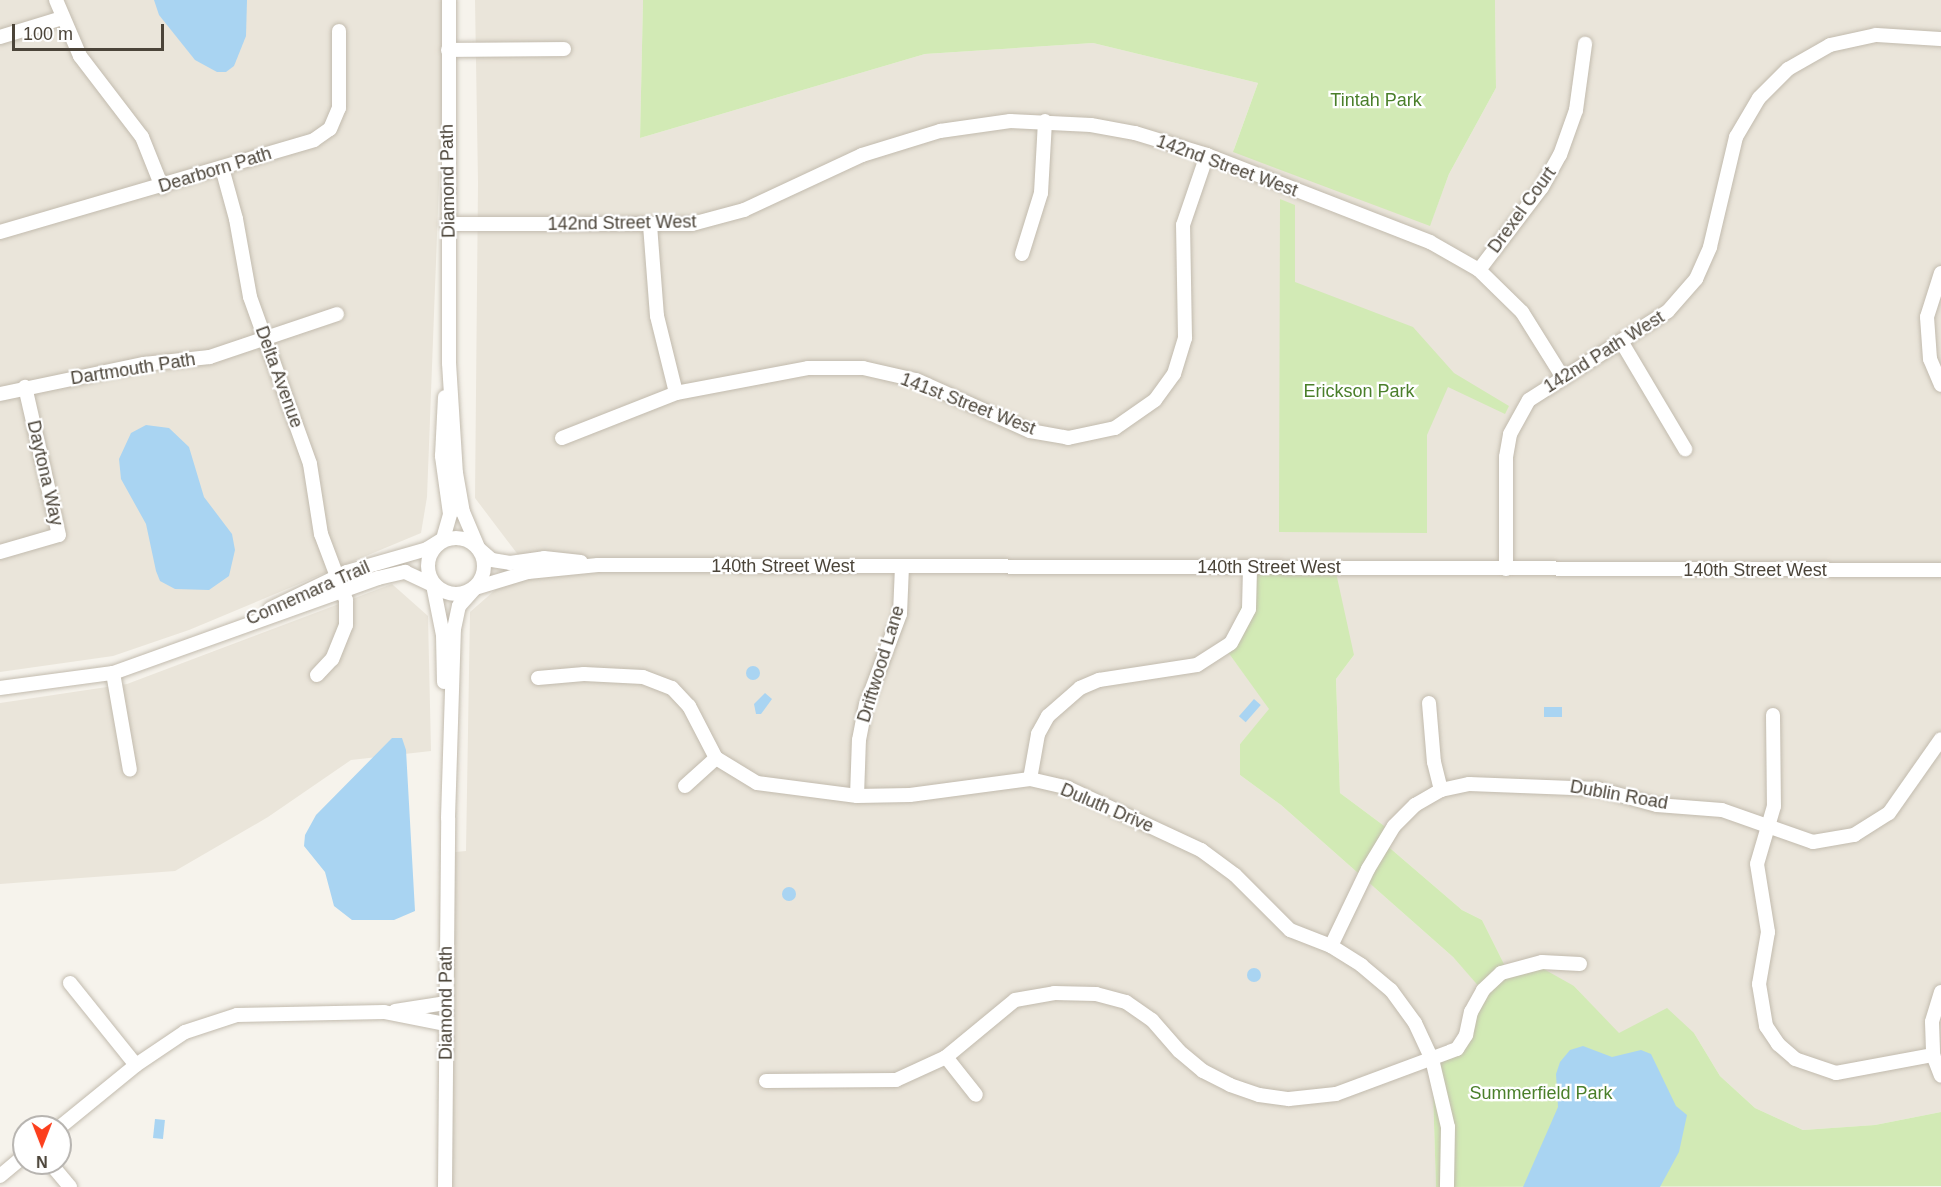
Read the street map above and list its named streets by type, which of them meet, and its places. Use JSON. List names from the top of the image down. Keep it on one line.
{"streets":{"street":["142nd Street West","Dearborn Path","Diamond Path","Drexel Court","142nd Path West","Dartmouth Path","Delta Avenue","141st Street West","Daytona Way","140th Street West","Connemara Trail","Driftwood Lane","Dublin Road","Duluth Drive"]},"crossings":[["142nd Street West","Diamond Path"],["142nd Street West","Drexel Court"],["142nd Street West","142nd Path West"],["142nd Street West","141st Street West"],["Dearborn Path","Delta Avenue"],["Diamond Path","140th Street West"],["Diamond Path","Connemara Trail"],["142nd Path West","140th Street West"],["Dartmouth Path","Delta Avenue"],["Dartmouth Path","Daytona Way"],["Delta Avenue","Connemara Trail"],["140th Street West","Connemara Trail"],["140th Street West","Driftwood Lane"],["Driftwood Lane","Duluth Drive"],["Dublin Road","Duluth Drive"]],"parks":["Tintah Park","Erickson Park","Summerfield Park"],"scale_bar":"100 m","north":"bottom"}
